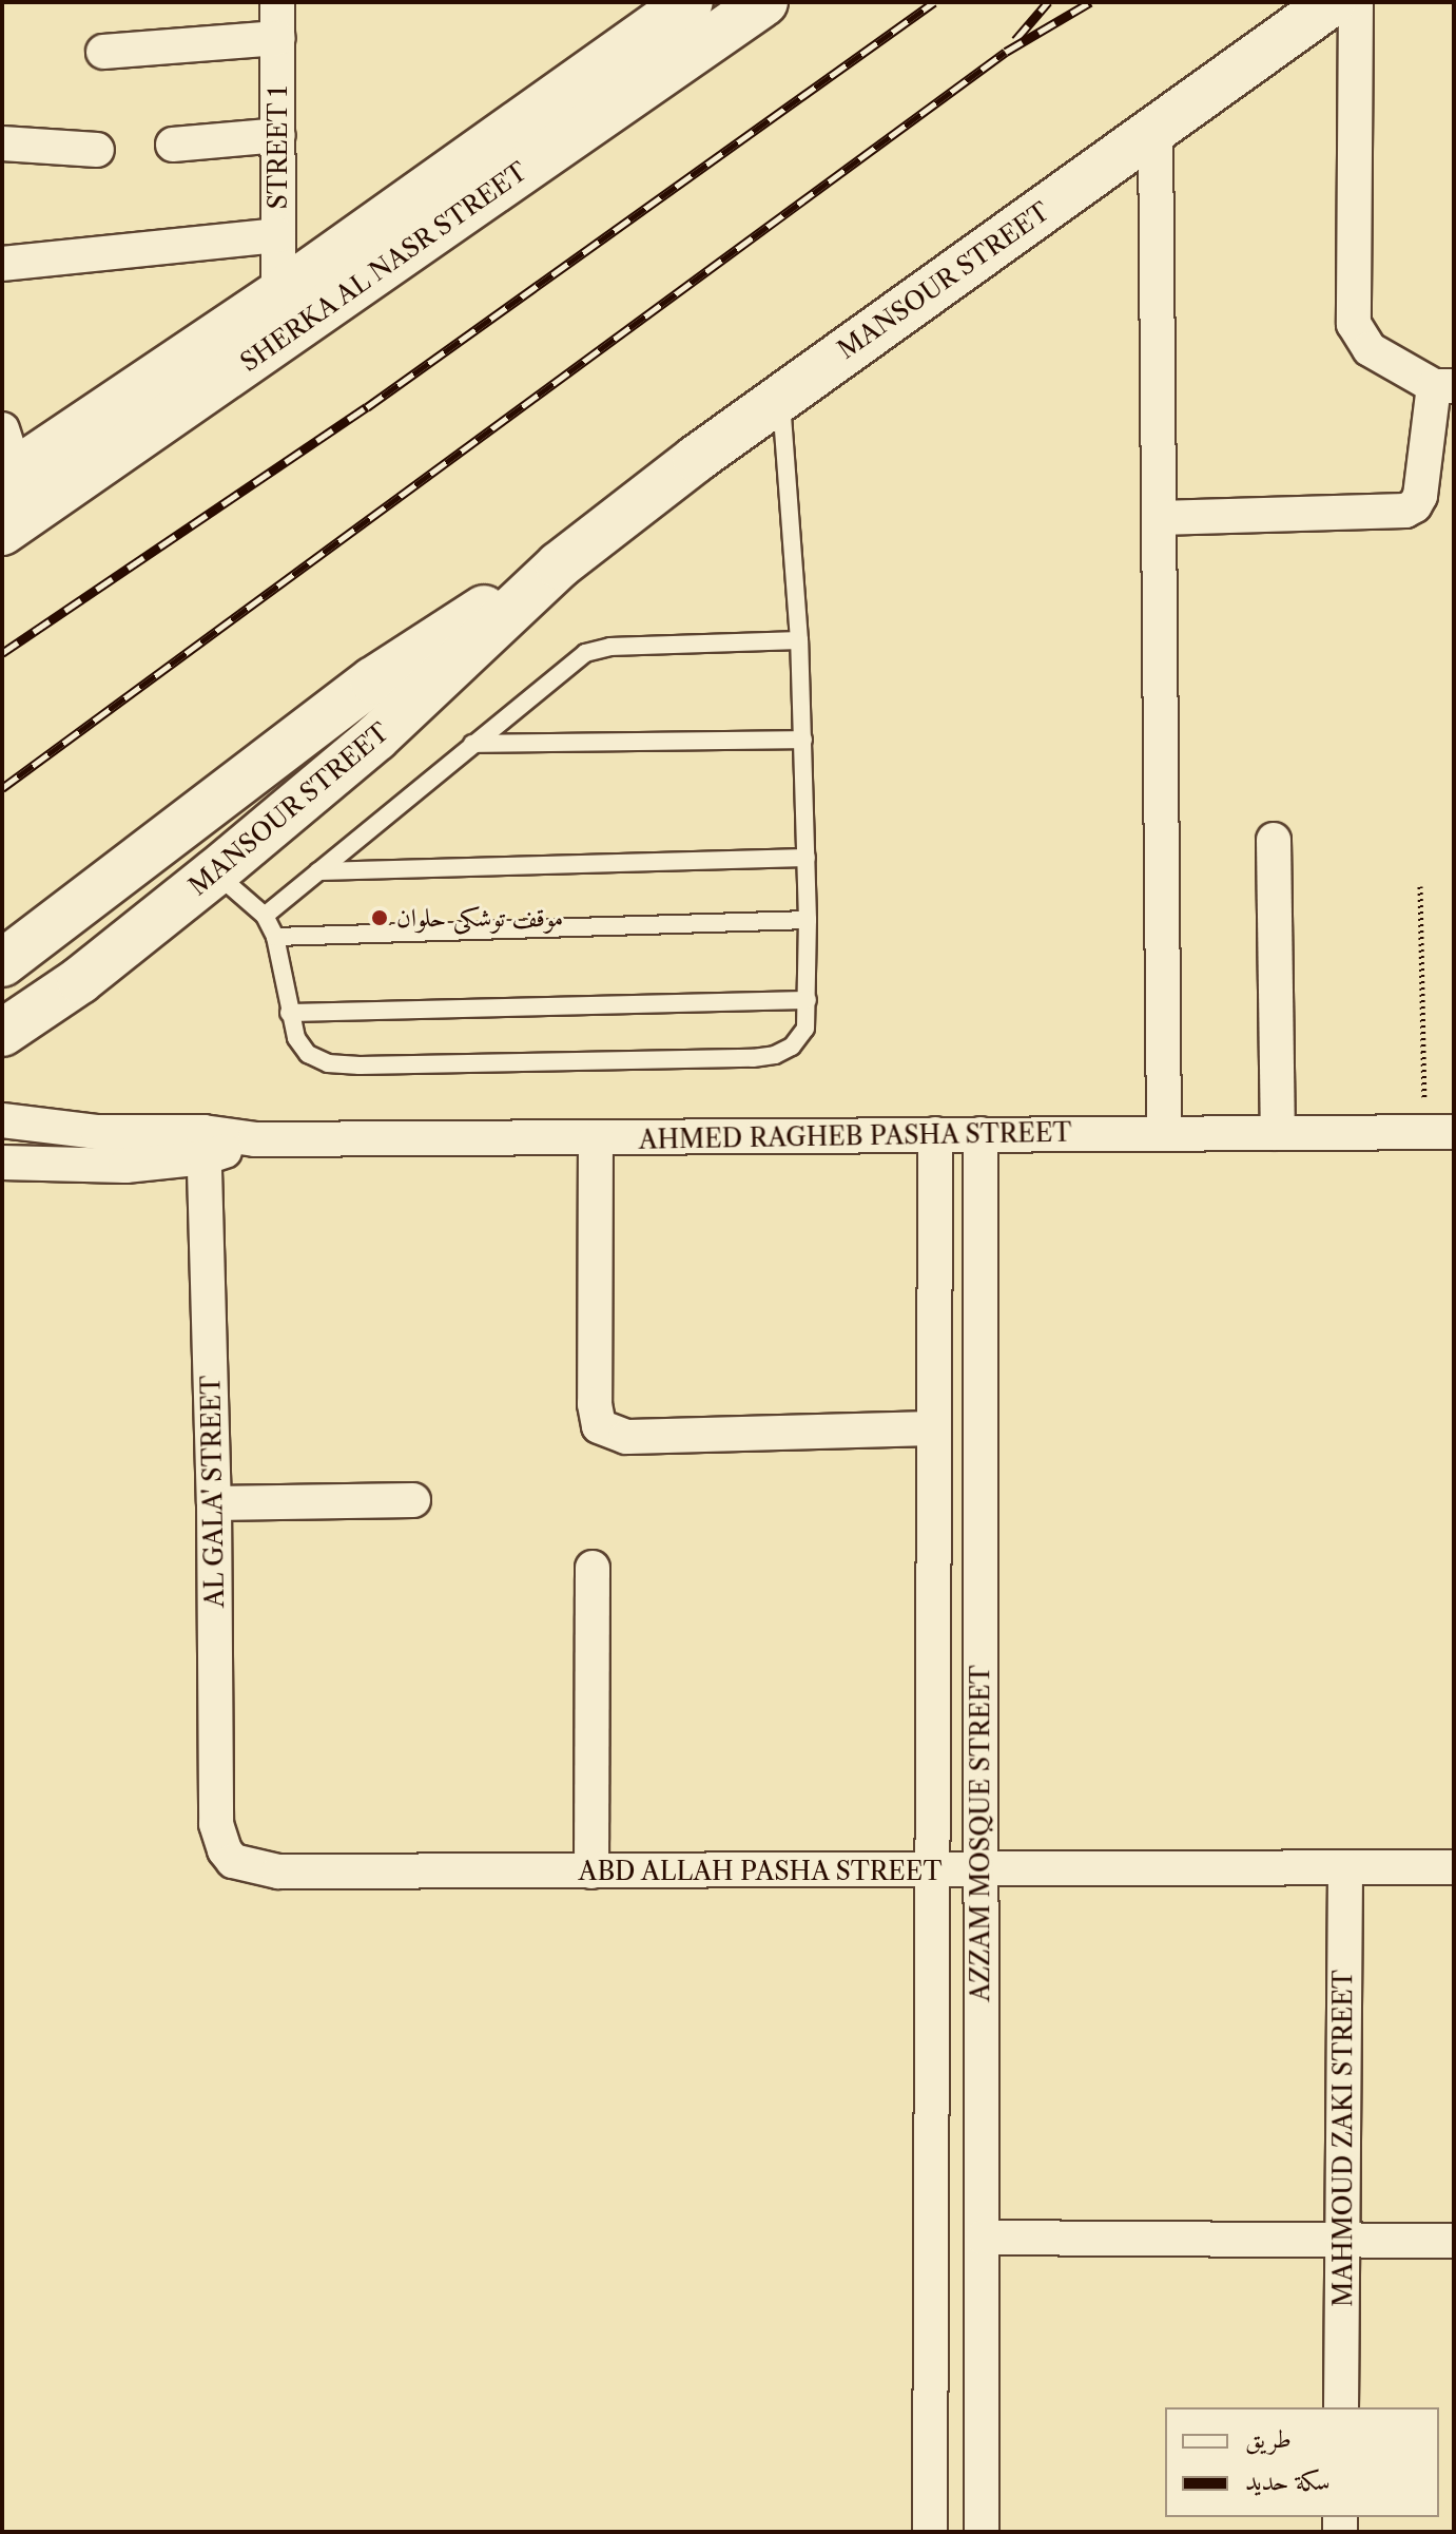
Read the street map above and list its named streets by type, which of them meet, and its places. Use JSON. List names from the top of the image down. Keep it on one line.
{"streets":{"street":["STREET 1","SHERKA AL NASR STREET","MANSOUR STREET","AHMED RAGHEB PASHA STREET","AL GALA' STREET","AZZAM MOSQUE STREET","ABD ALLAH PASHA STREET","MAHMOUD ZAKI STREET"]},"crossings":[["STREET 1","SHERKA AL NASR STREET"],["AHMED RAGHEB PASHA STREET","AL GALA' STREET"],["AHMED RAGHEB PASHA STREET","AZZAM MOSQUE STREET"],["AL GALA' STREET","ABD ALLAH PASHA STREET"],["AZZAM MOSQUE STREET","ABD ALLAH PASHA STREET"],["ABD ALLAH PASHA STREET","MAHMOUD ZAKI STREET"]],"places":["موقف توشكى حلوان"],"legend":["طريق","سكة حديد"]}
